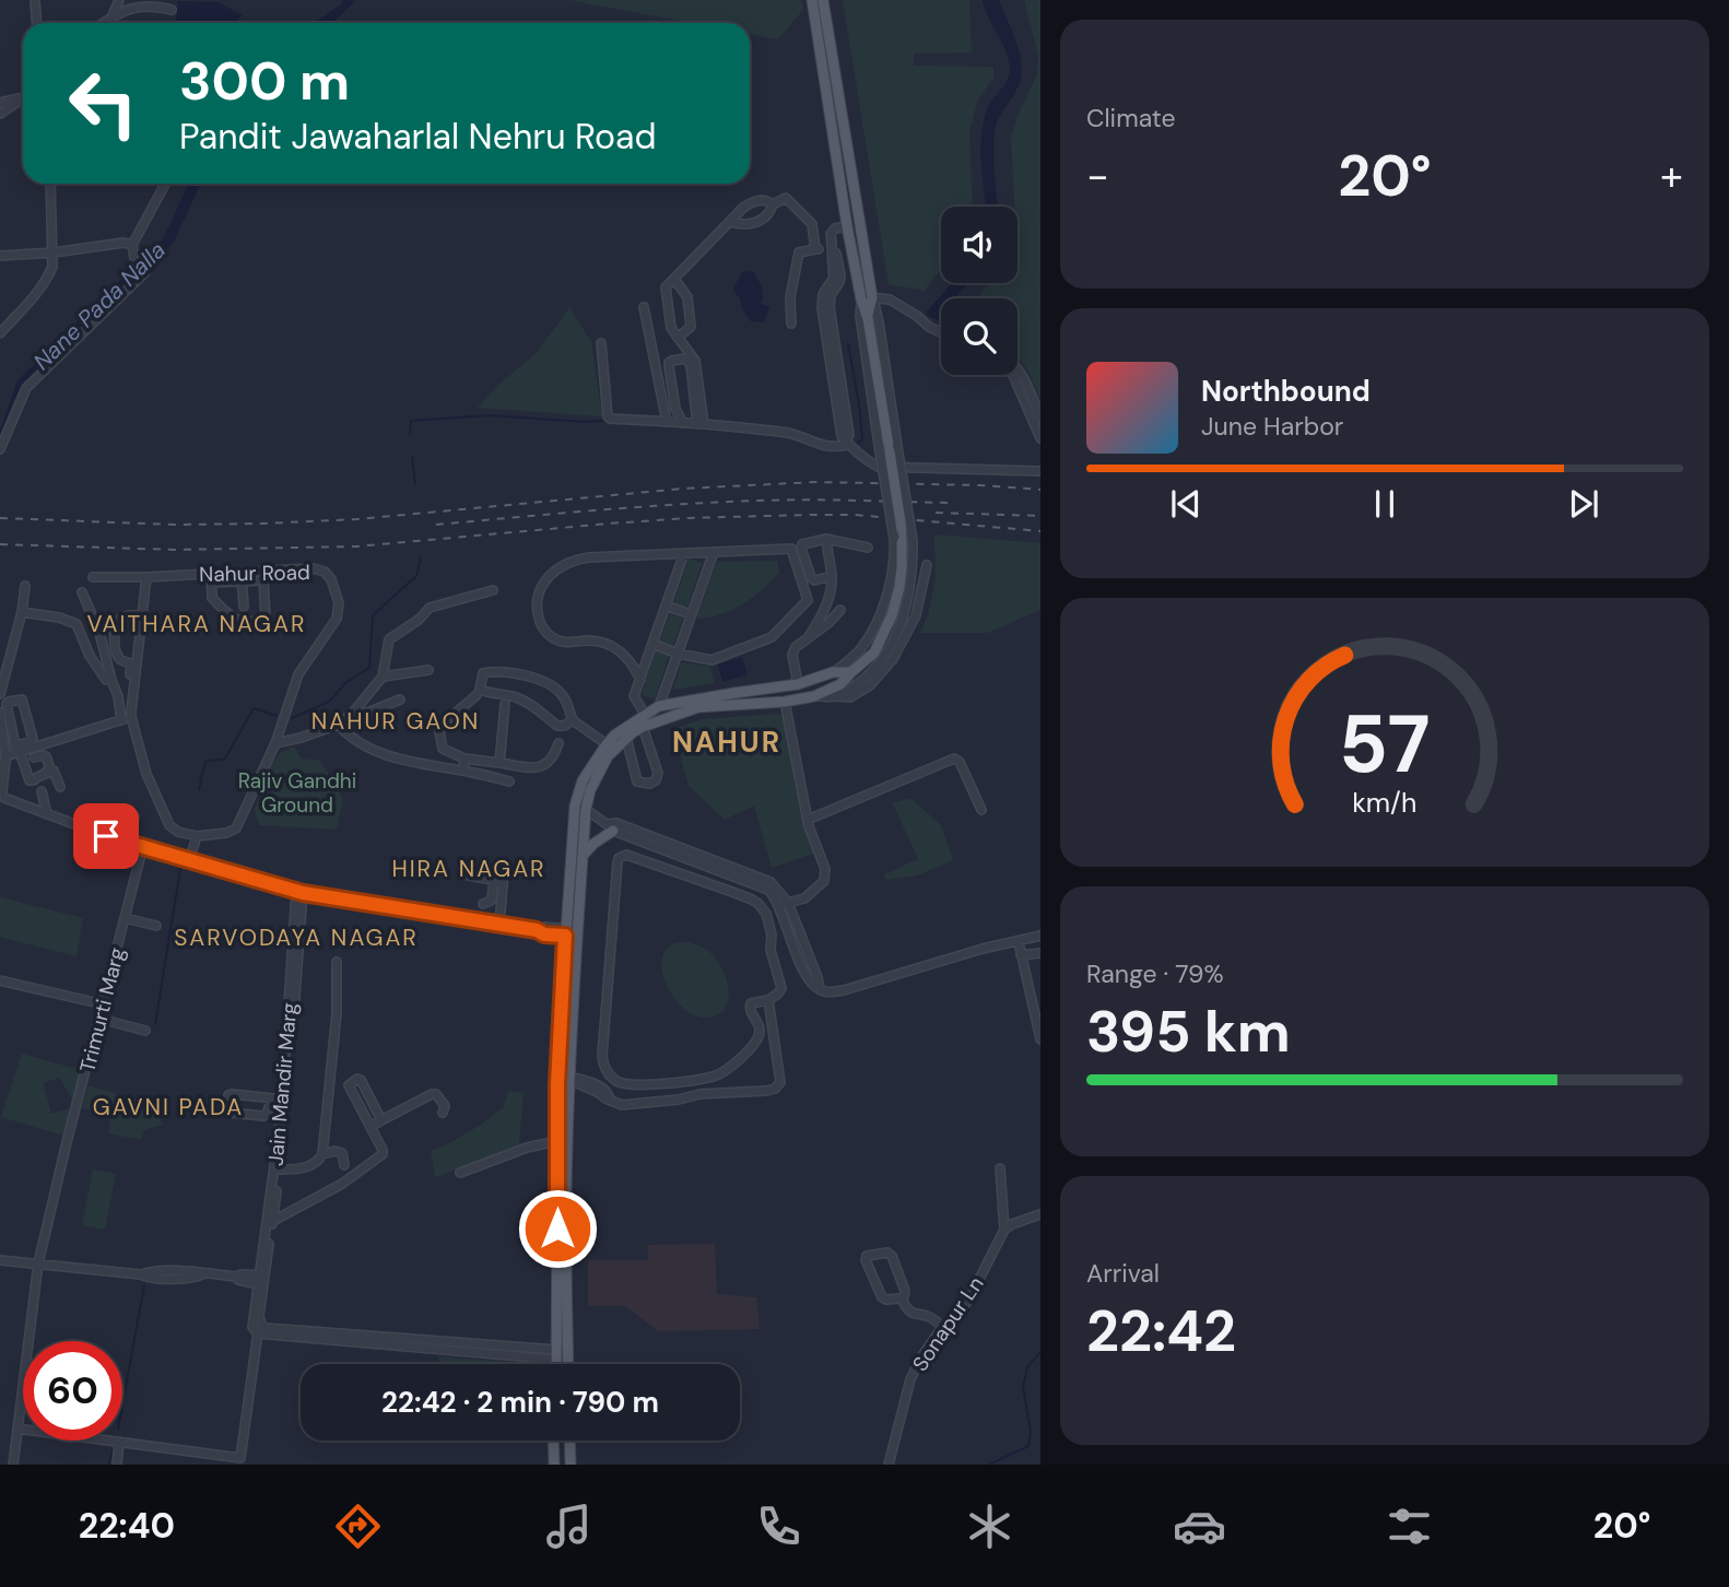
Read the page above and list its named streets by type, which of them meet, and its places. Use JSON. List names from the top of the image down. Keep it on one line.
{"streets":{"street":["Nahur Road","Trimurti Marg","Jain Mandir Marg","Sonapur Ln"]},"districts":["VAITHARA NAGAR","NAHUR GAON","NAHUR","HIRA NAGAR","SARVODAYA NAGAR","GAVNI PADA"],"water":["Nane Pada Nalla"],"parks":["Rajiv Gandhi Ground"],"page":{"tile":["Climate",["Range · 79%","395 km"],["Arrival","22:42"]],"turn":["300 m","Pandit Jawaharlal Nehru Road"],"heat":["−","20°","+"],"song":["Northbound","June Harbor"],"limit":"60","trip":"22:42 · 2 min · 790 m","tabs":["22:40","20°"],"gauge":["57","km/h"]}}
